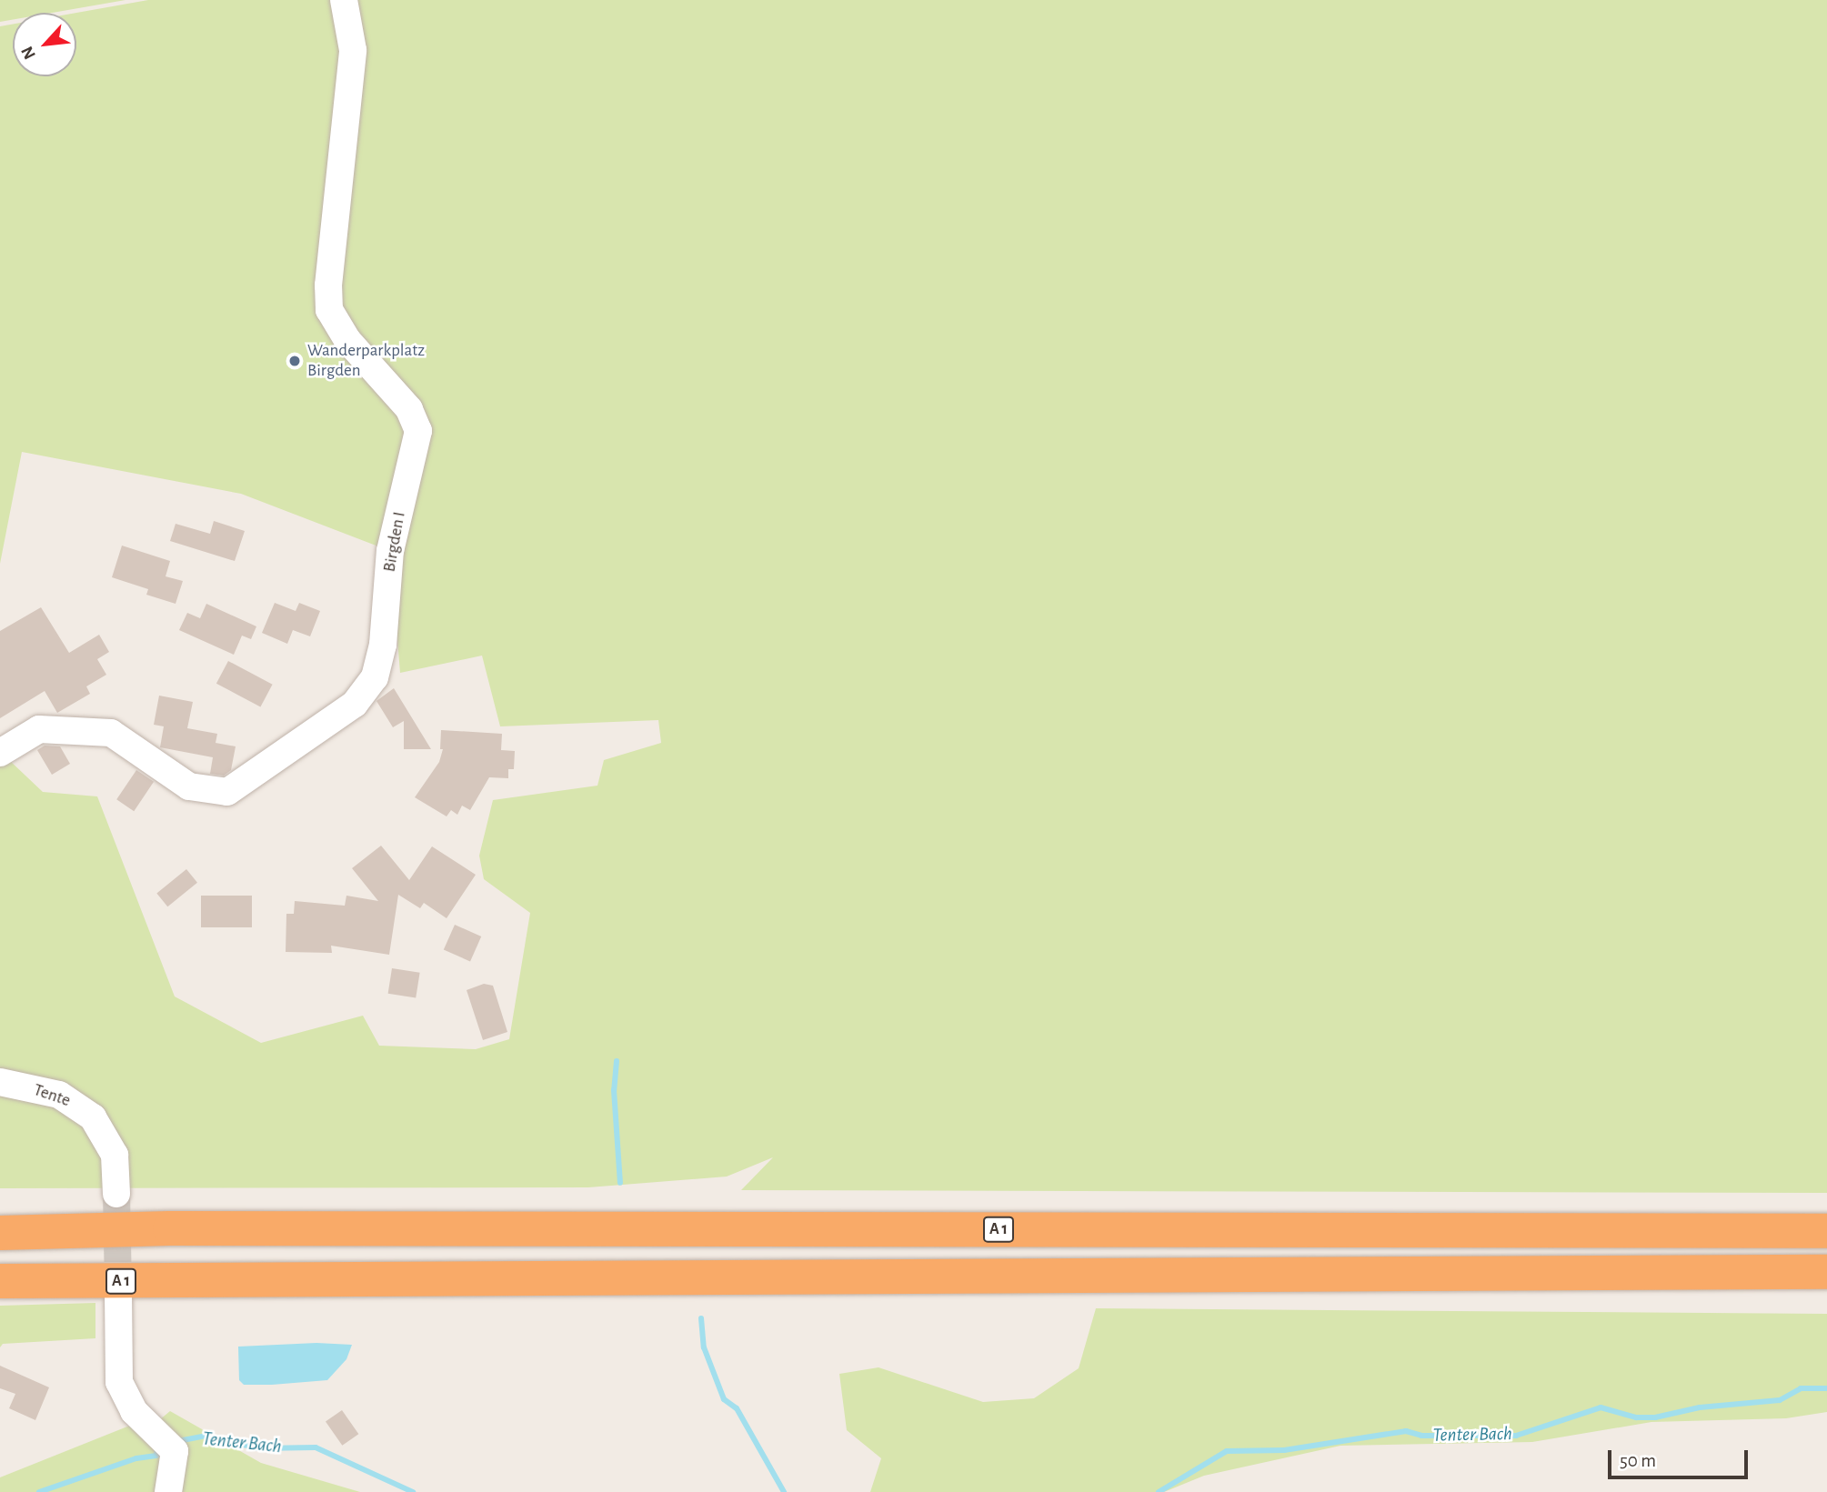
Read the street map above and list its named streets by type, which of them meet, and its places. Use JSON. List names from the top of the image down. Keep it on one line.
{"streets":{"highway":["A 1"],"street":["Birgden I","Tente"]},"water":["Tenter Bach"],"places":["Wanderparkplatz Birgden"],"scale_bar":"50 m","north":"bottom left"}
